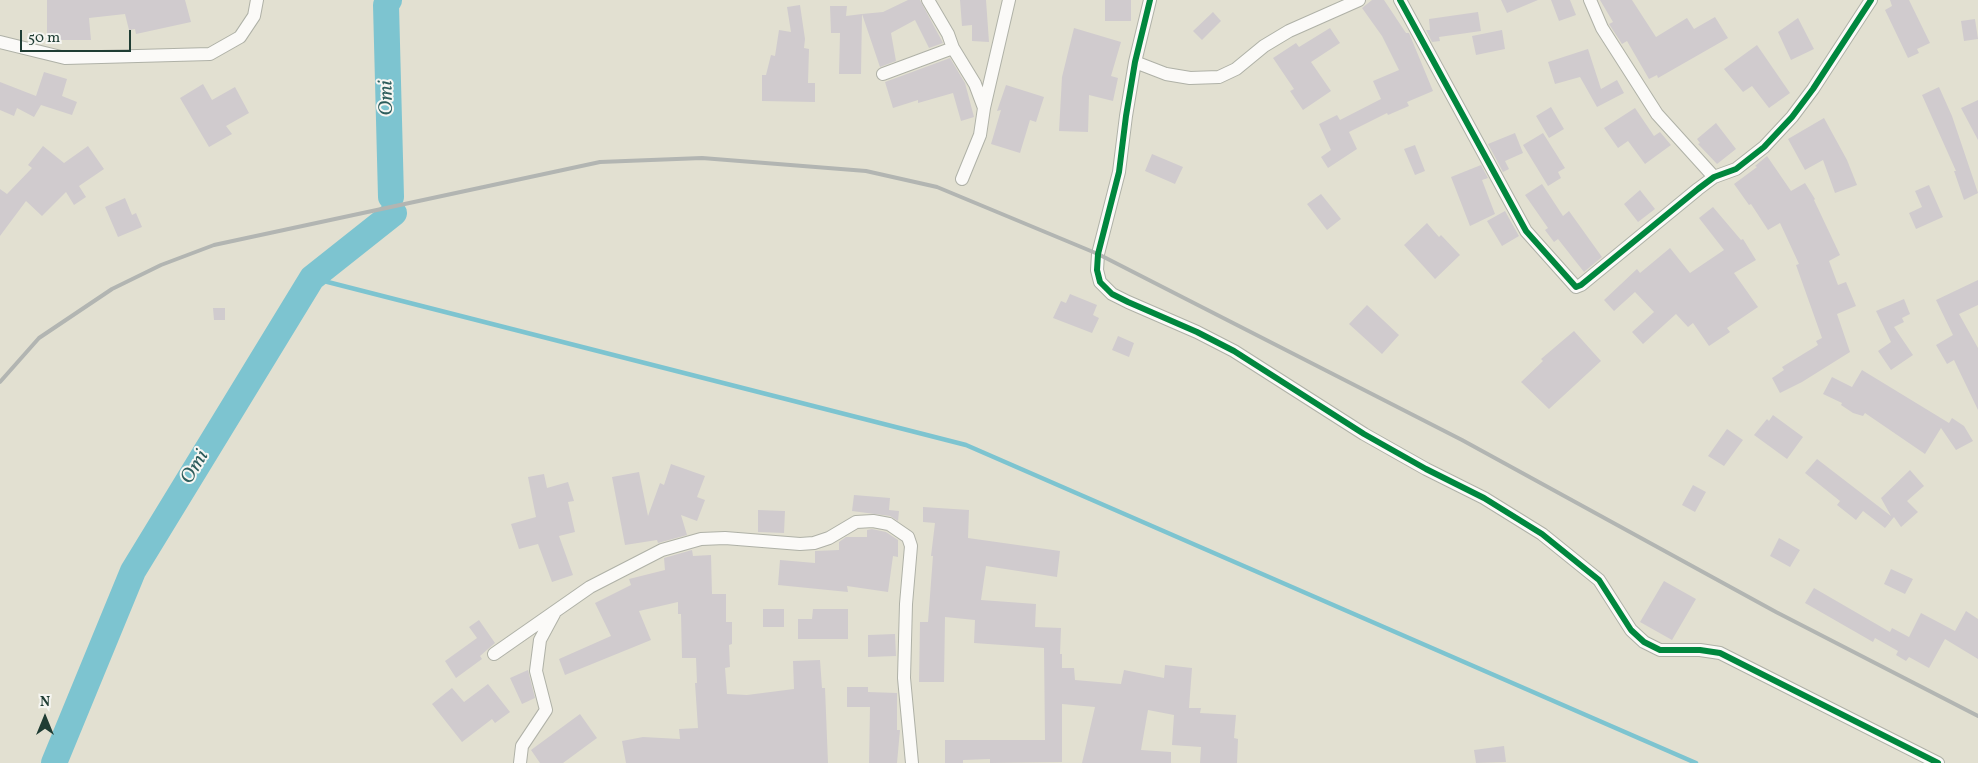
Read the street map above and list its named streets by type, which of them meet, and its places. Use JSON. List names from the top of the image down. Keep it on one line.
{"water":["Omi"],"scale_bar":"50 m","north":"top"}
